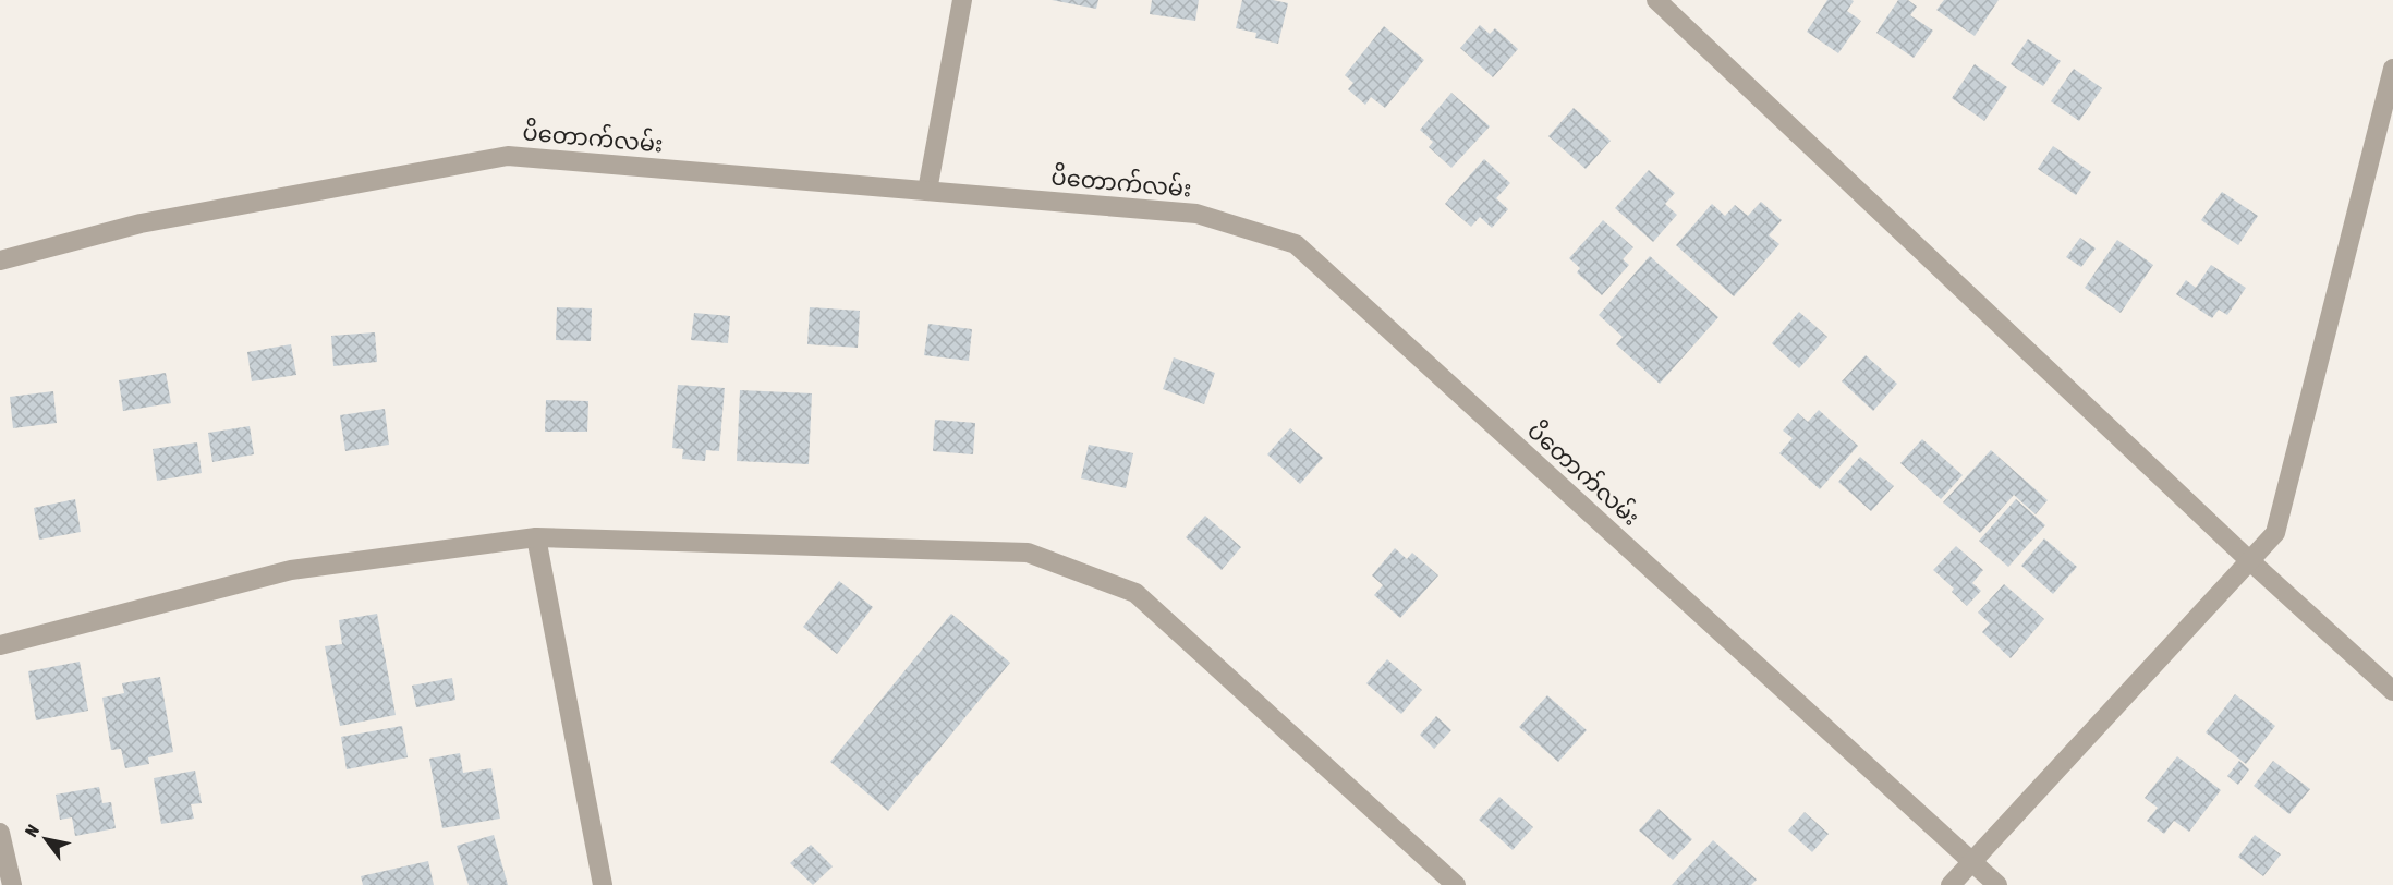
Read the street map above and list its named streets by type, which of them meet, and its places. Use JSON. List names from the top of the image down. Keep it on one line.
{"streets":{"street":["ပိတောက်လမ်း"]},"north":"top left"}
